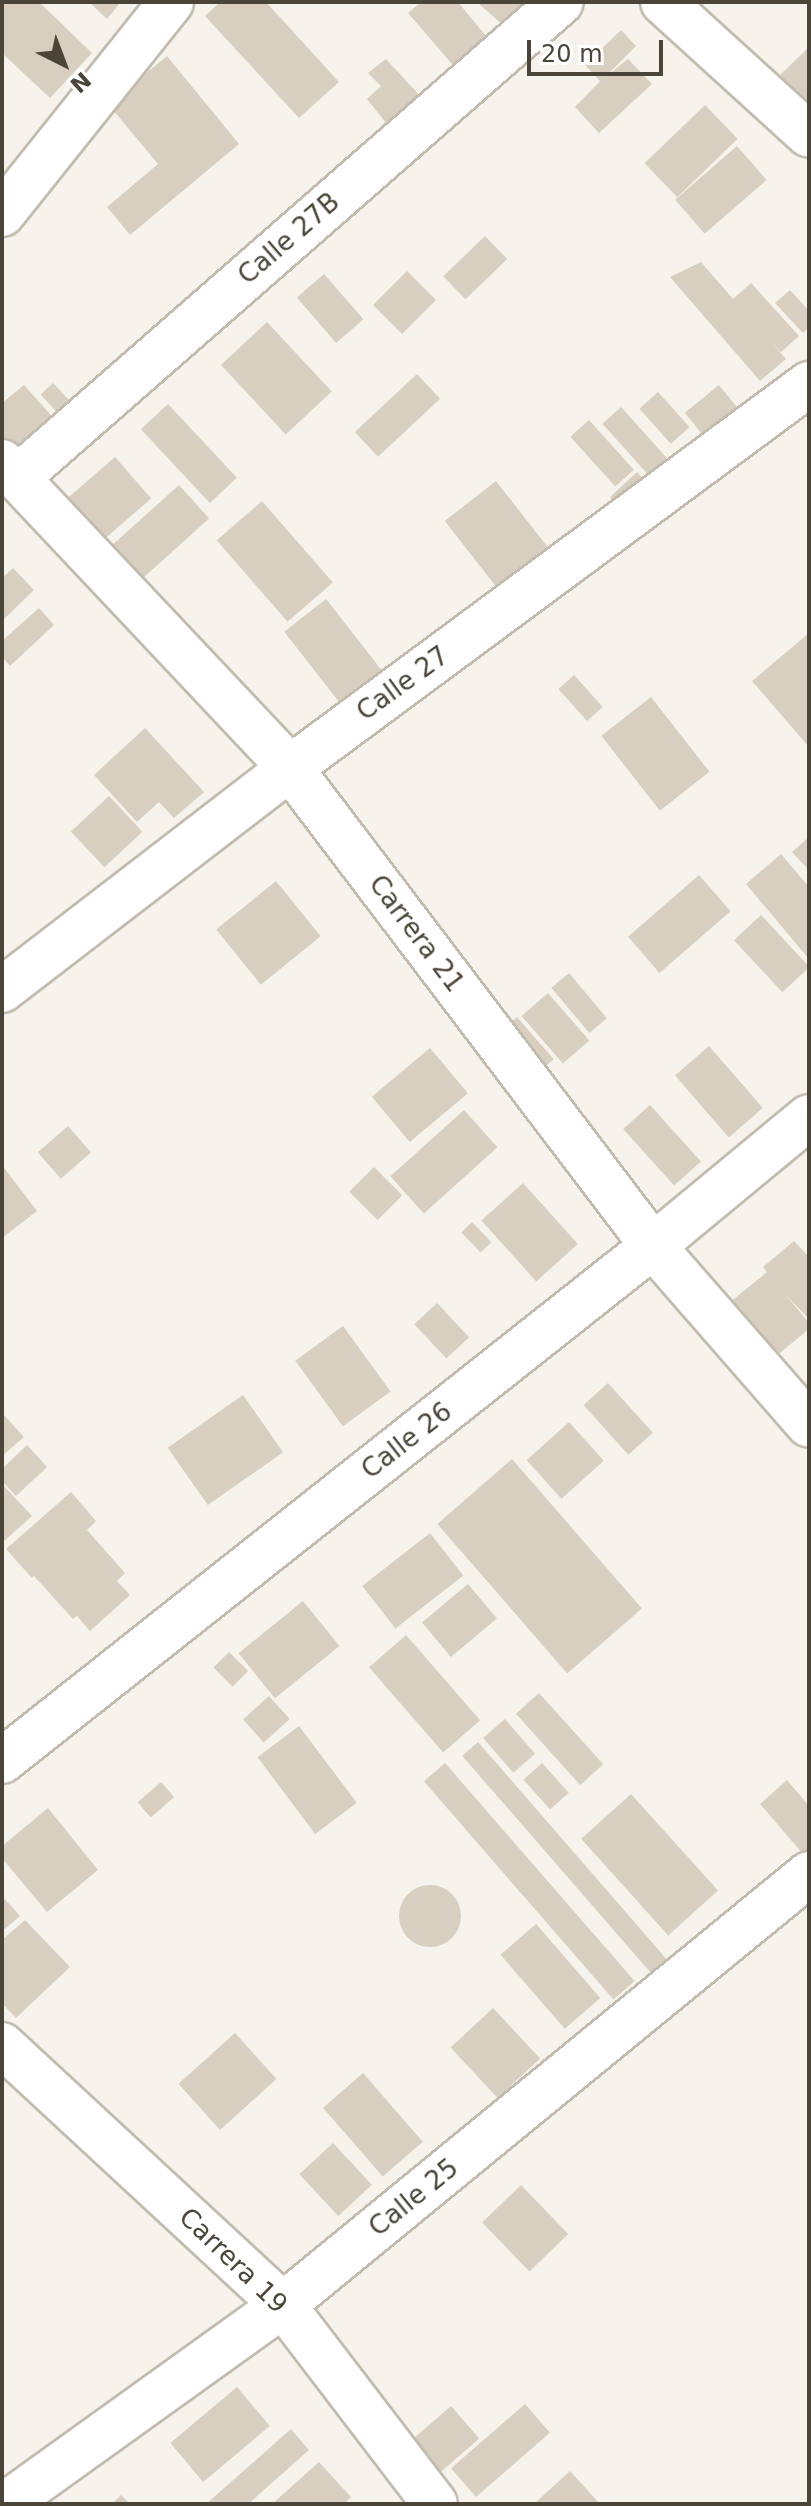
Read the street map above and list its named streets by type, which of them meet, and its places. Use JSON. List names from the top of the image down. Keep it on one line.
{"streets":{"street":["Calle 27B","Calle 27","Carrera 21","Calle 26","Calle 25","Carrera 19"]},"crossings":[["Calle 27B","Carrera 21"],["Calle 27","Carrera 21"],["Carrera 21","Calle 26"],["Calle 25","Carrera 19"]],"scale_bar":"20 m","north":"bottom right"}
